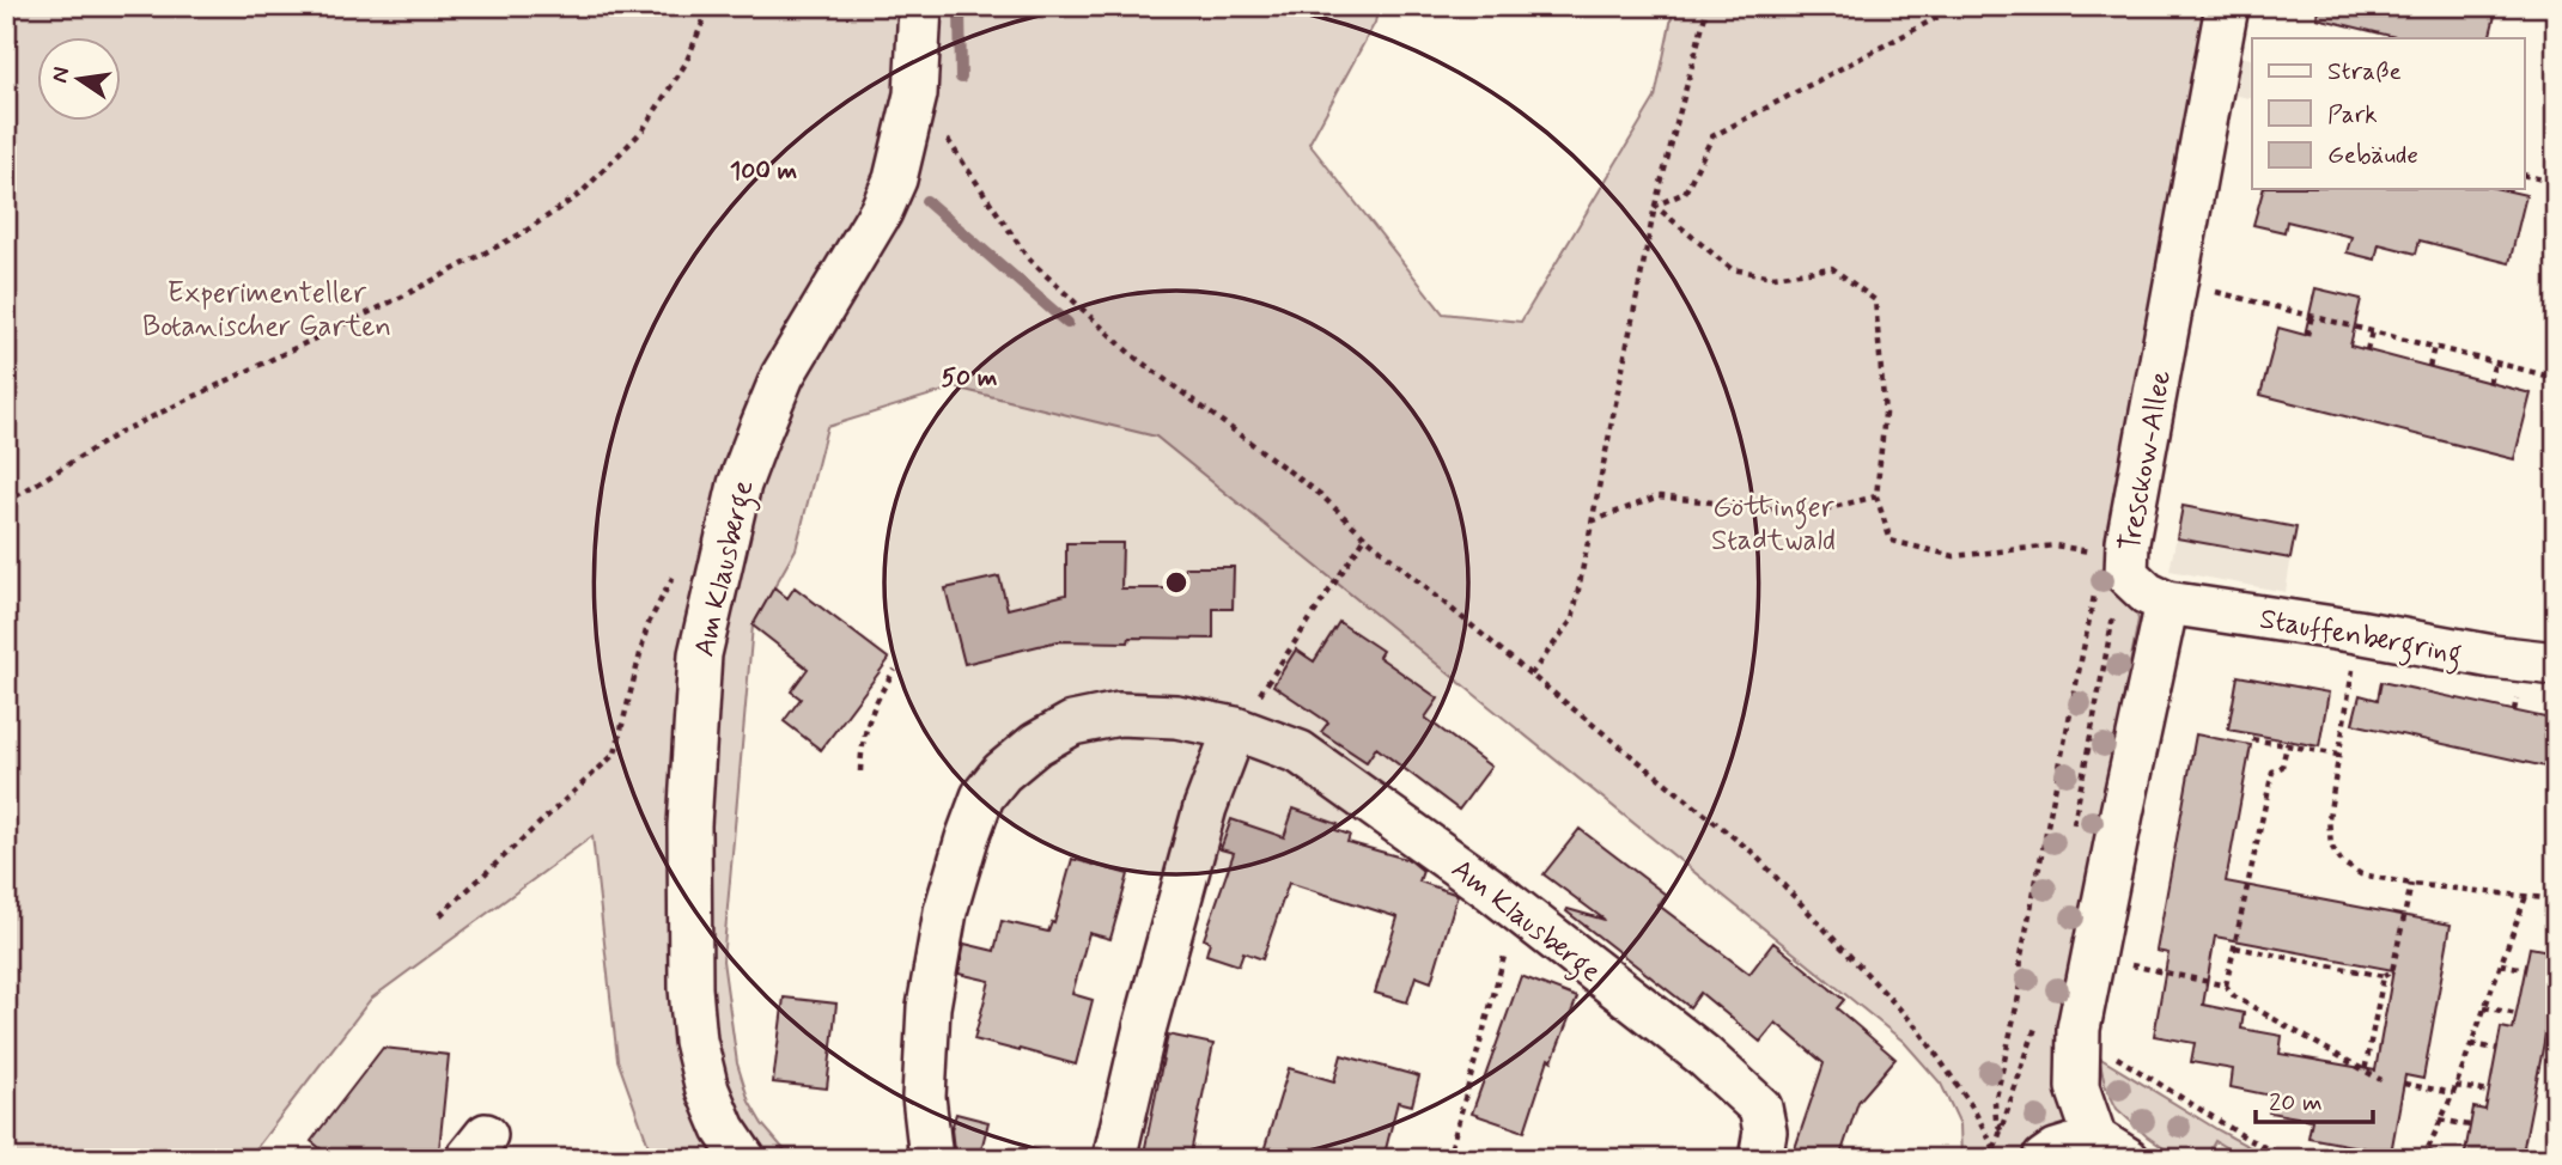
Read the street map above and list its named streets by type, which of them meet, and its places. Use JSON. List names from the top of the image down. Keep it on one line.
{"streets":{"street":["Tresckow-Allee","Am Klausberge","Stauffenbergring"]},"crossings":[["Tresckow-Allee","Stauffenbergring"]],"parks":["Experimenteller Botanischer Garten","Göttinger Stadtwald"],"legend":["Straße","Park","Gebäude"],"scale_bar":"20 m","north":"left","rings":["100 m","50 m"]}
